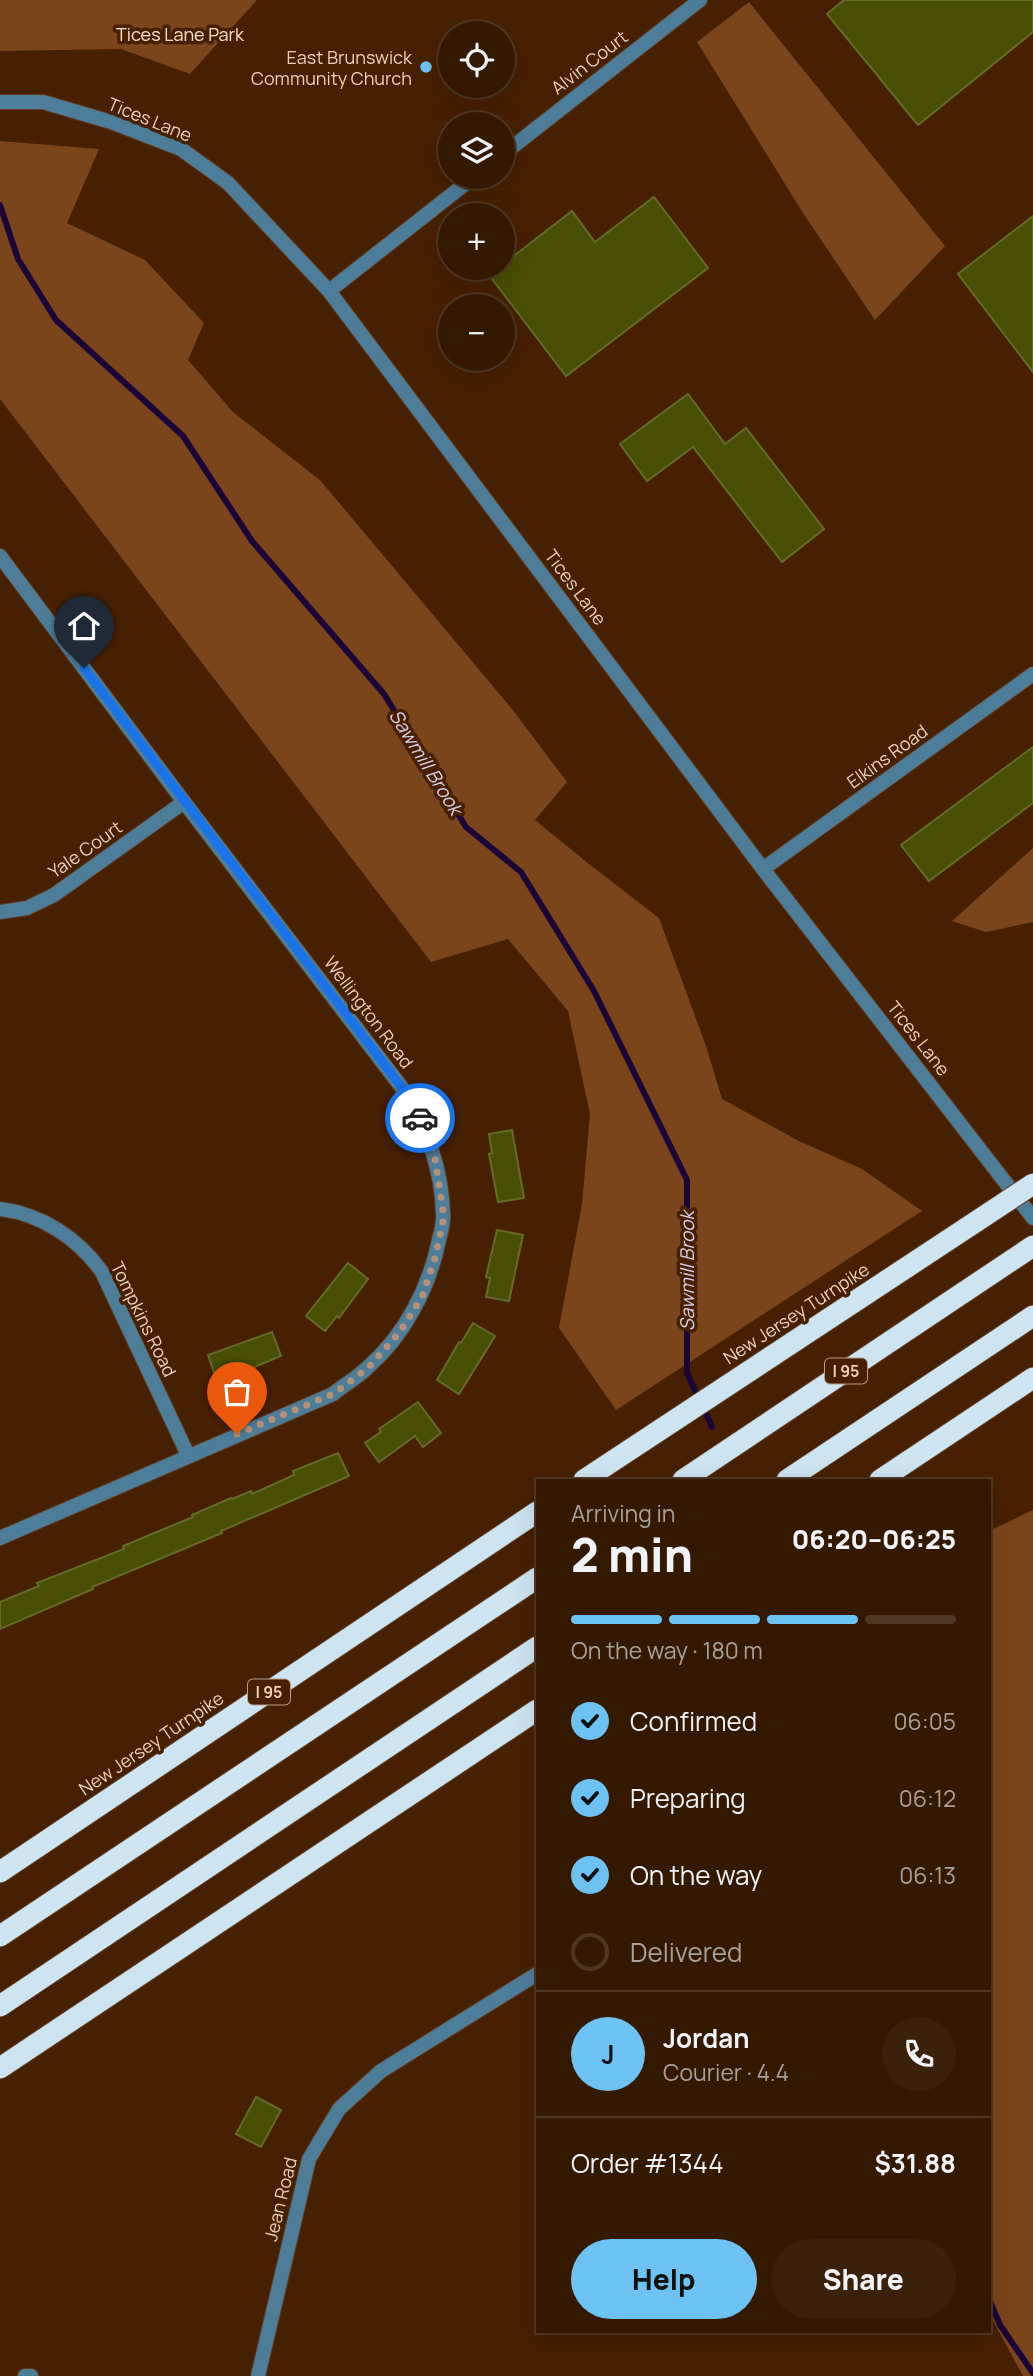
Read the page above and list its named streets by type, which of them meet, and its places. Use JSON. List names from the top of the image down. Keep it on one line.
{"streets":{"highway":["New Jersey Turnpike","I 95"],"street":["Alvin Court","Tices Lane","Elkins Road","Yale Court","Wellington Road","Tompkins Road","Jean Road"]},"crossings":[["Tices Lane","Elkins Road"],["Yale Court","Wellington Road"],["Wellington Road","Tompkins Road"]],"water":["Sawmill Brook"],"parks":["Tices Lane Park"],"places":["East Brunswick Community Church"],"page":{"map_buttons":["+","−"],"heading":["2 min","Arriving in","06:20–06:25"],"panel":["Jordan","Courier · 4.4","Order #1344","$31.88"],"bar":"On the way · 180 m","list":[["Confirmed","06:05"],["Preparing","06:12"],["On the way","06:13"],"Delivered"],"round":"J","buttons":["Help","Share"]}}
